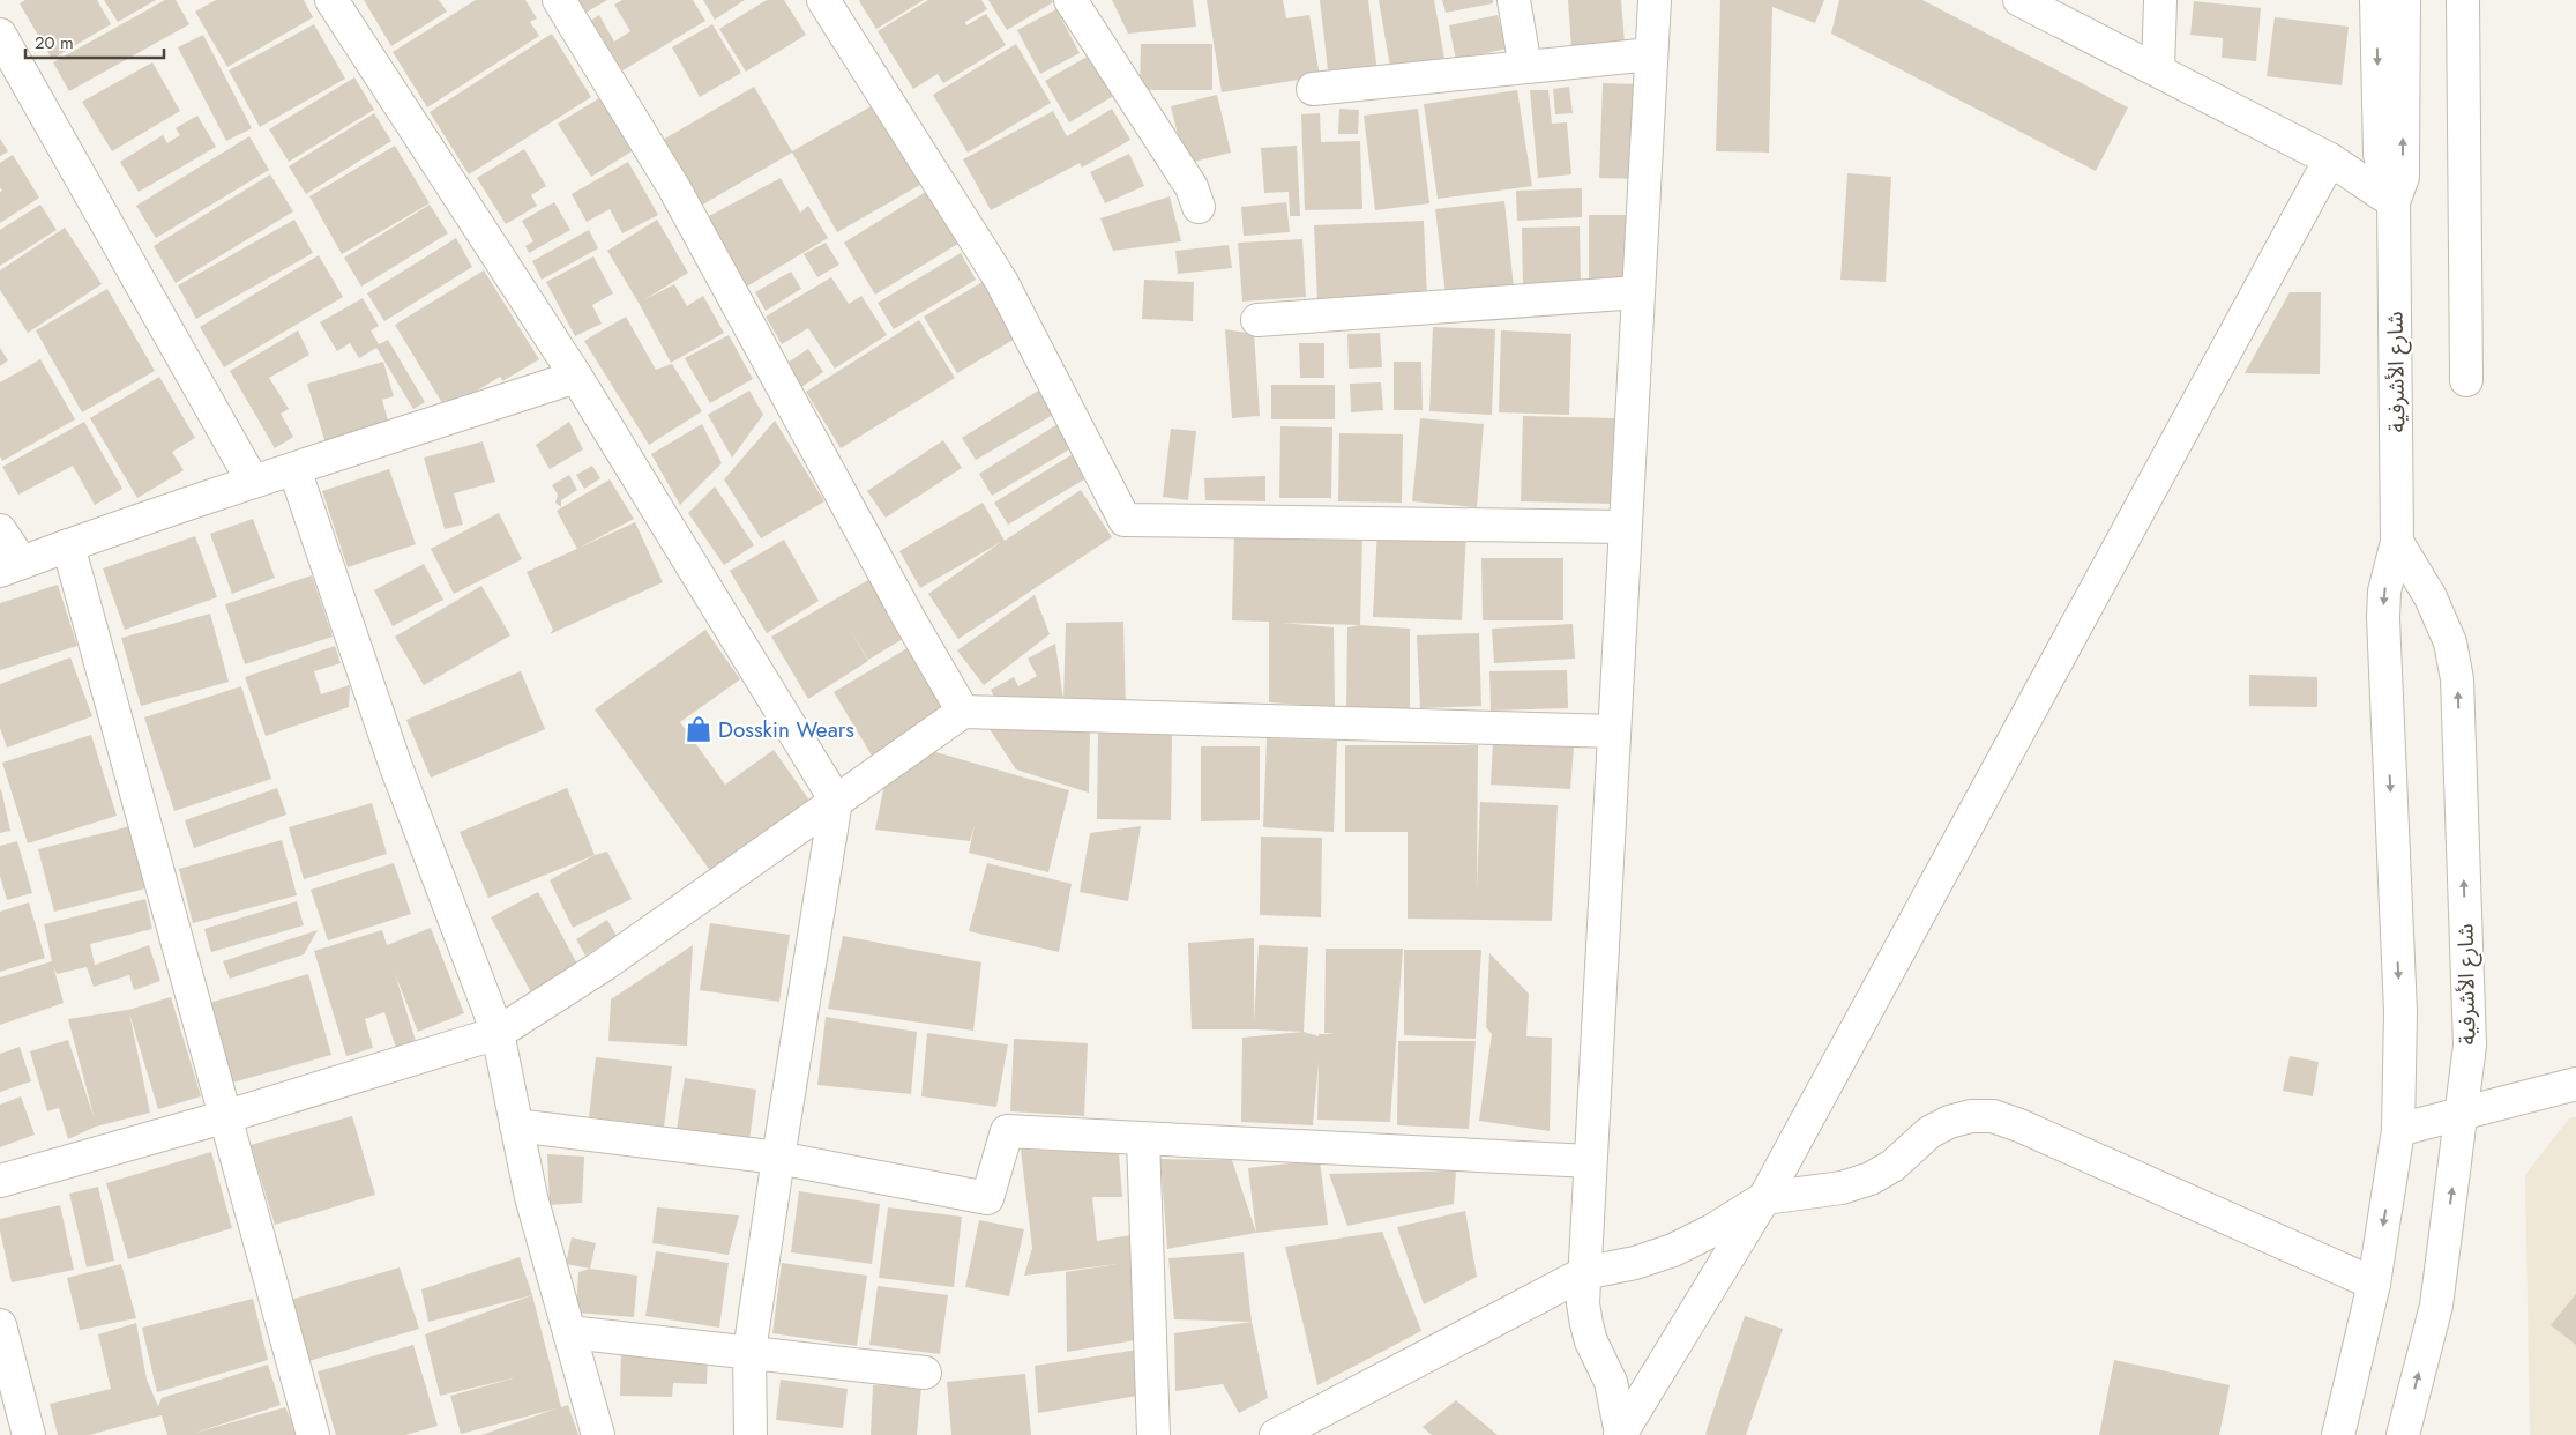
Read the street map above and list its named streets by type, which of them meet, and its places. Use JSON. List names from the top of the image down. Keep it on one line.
{"streets":{"street":["شارع الأشرفية"]},"places":{"shop":["Dosskin Wears"]},"scale_bar":"20 m"}
